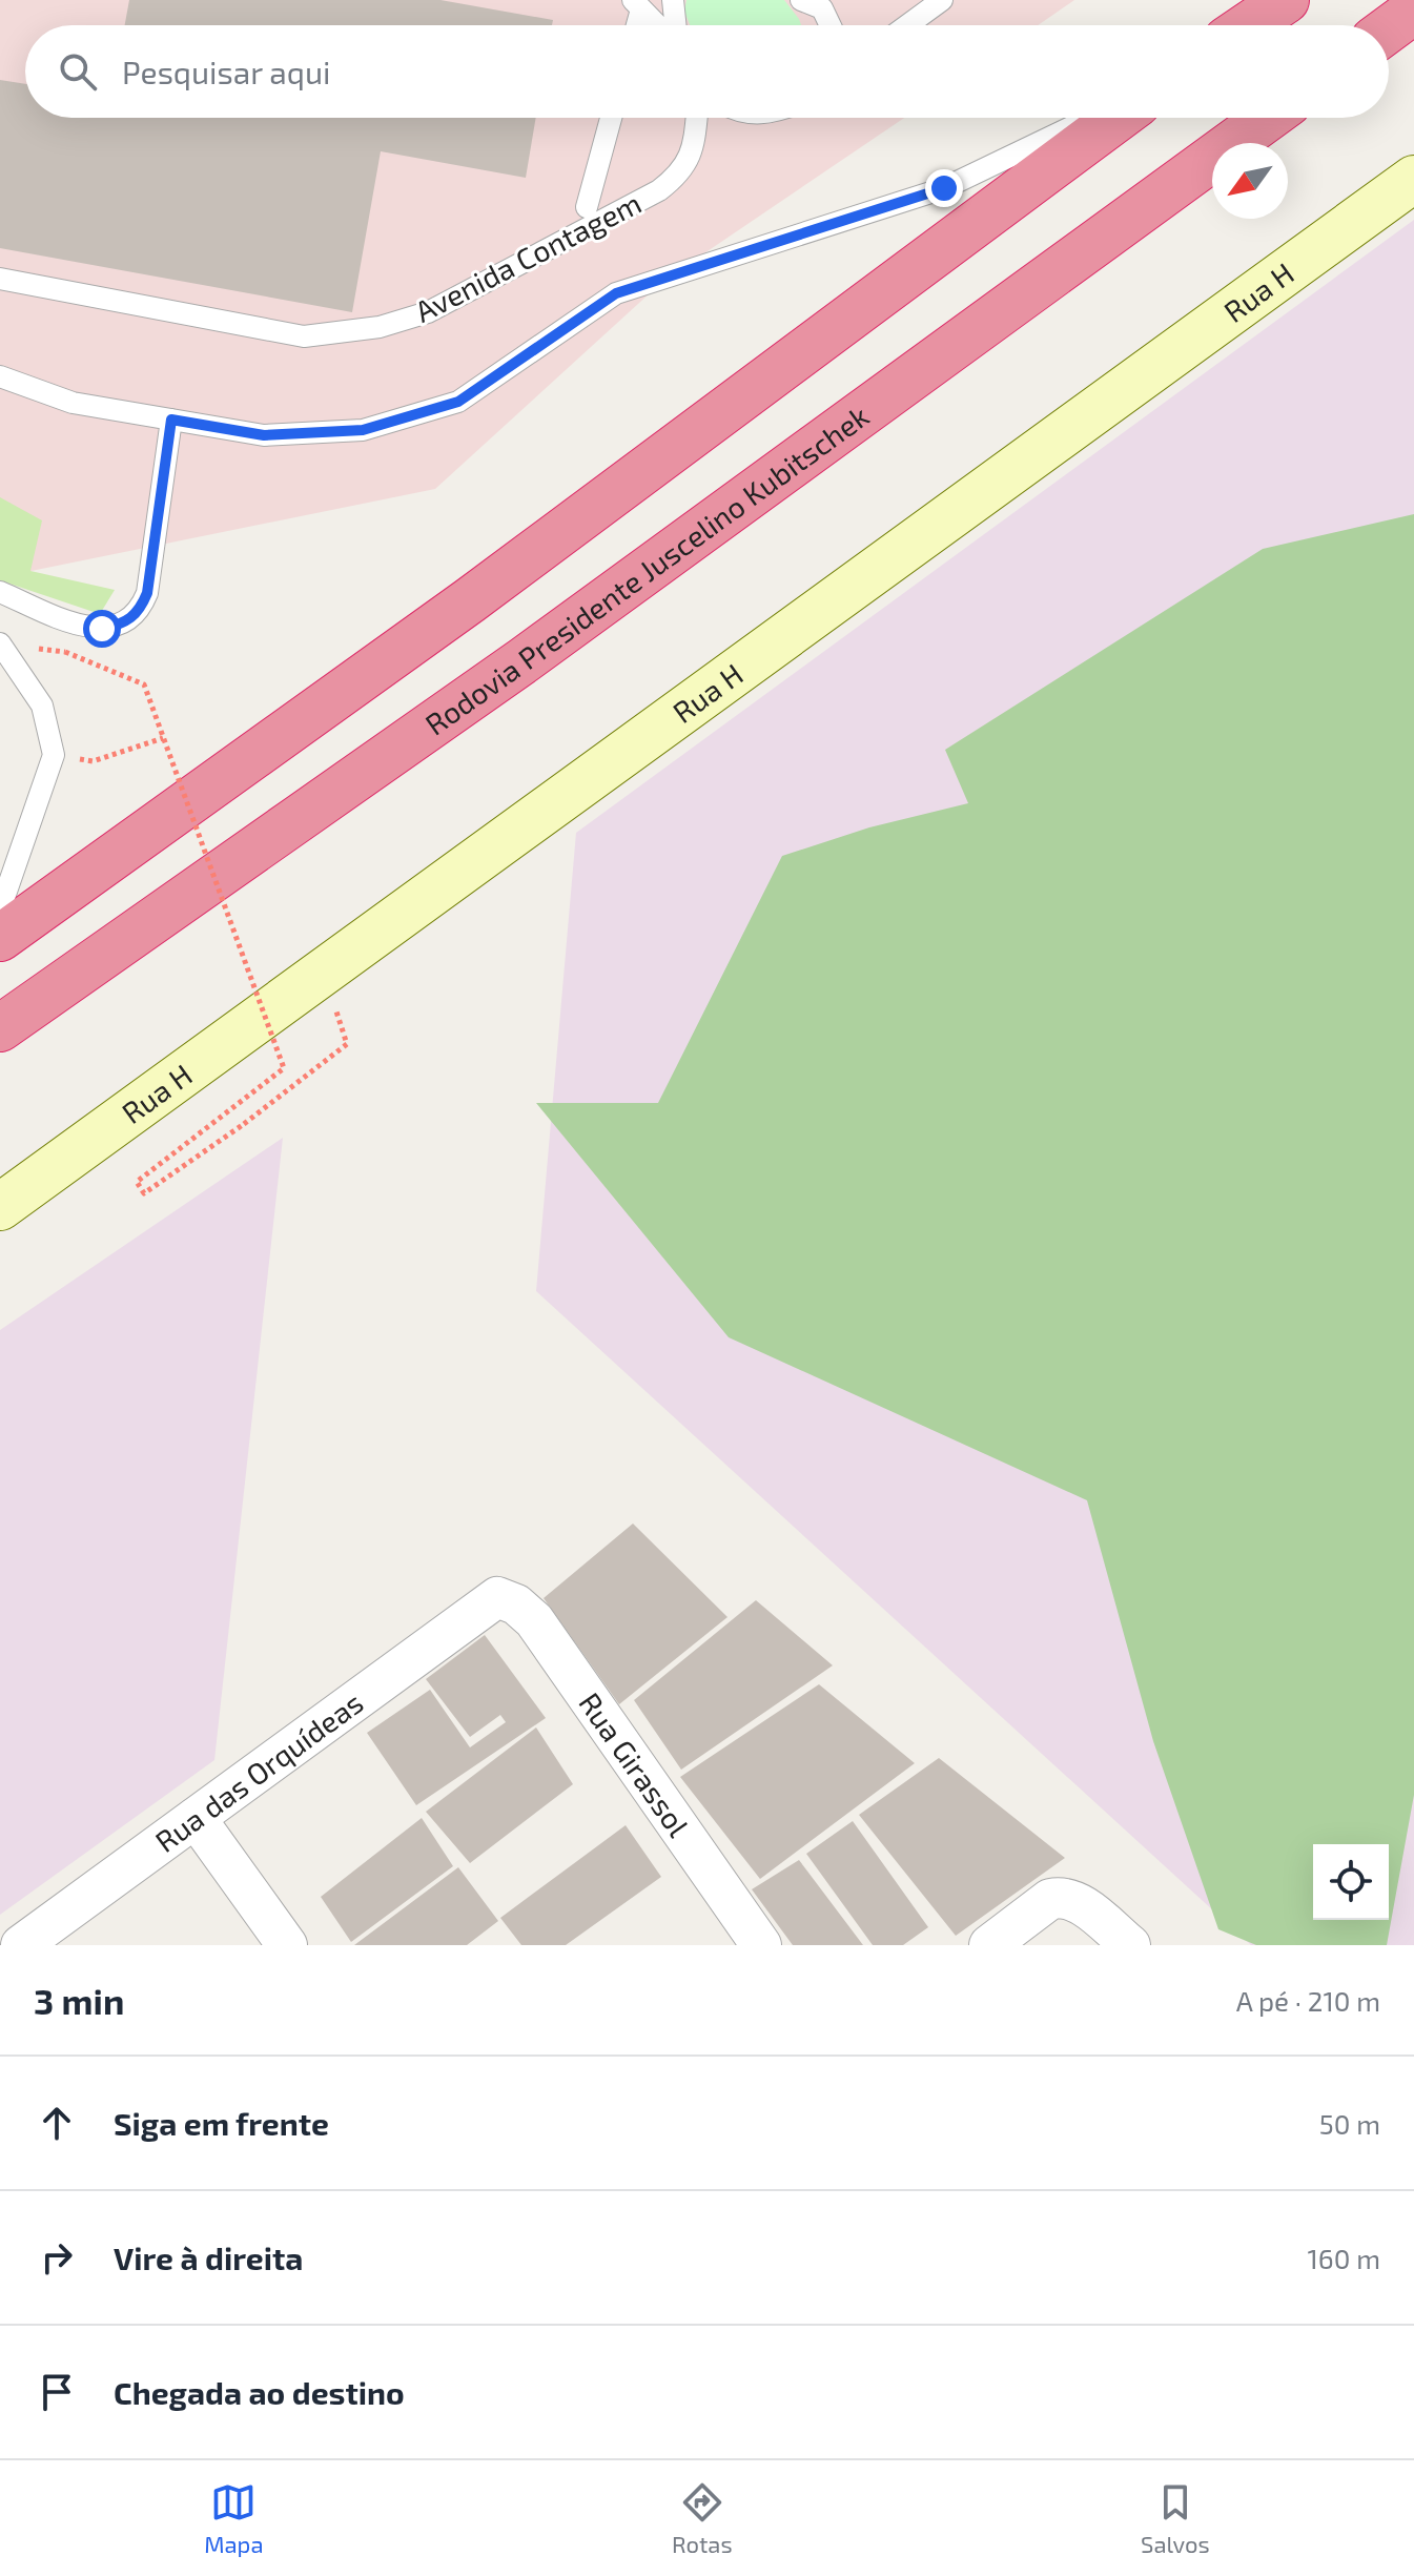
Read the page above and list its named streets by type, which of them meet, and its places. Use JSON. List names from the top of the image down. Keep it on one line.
{"streets":{"highway":["Rodovia Presidente Juscelino Kubitschek"],"main road":["Rua H"],"street":["Rua Girassol","Rua das Orquídeas"],"lane":["Avenida Contagem"]},"crossings":[["Rua Girassol","Rua das Orquídeas"]],"north":"bottom left","page":{"search":"Pesquisar aqui","heading":["3 min","A pé · 210 m"],"list":[["Siga em frente","50 m"],["Vire à direita","160 m"],"Chegada ao destino"],"nav":["Mapa","Rotas","Salvos"]}}
